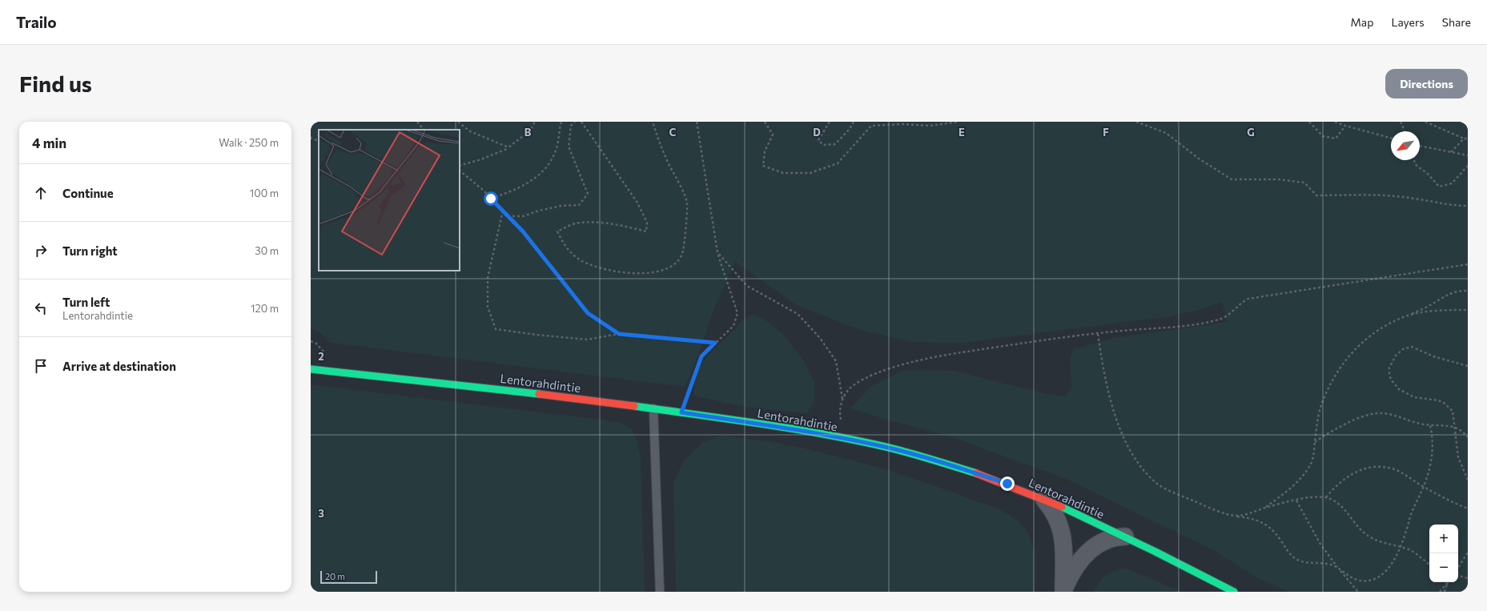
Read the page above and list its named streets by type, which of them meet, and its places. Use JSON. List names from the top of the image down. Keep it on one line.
{"streets":{"street":["Lentorahdintie"]},"scale_bar":"20 m","north":"bottom left","page":{"header":"Trailo","nav":["Map","Layers","Share"],"buttons":"Directions","title":"Find us","heading":["4 min","Walk · 250 m"],"list":[["Continue","100 m"],["Turn right","30 m"],["Turn left","Lentorahdintie","120 m"],"Arrive at destination"],"map_buttons":["+","−"],"scale":"20 m"},"grid":{"columns":["B","C","D","E","F","G"],"rows":["2","3"]}}
